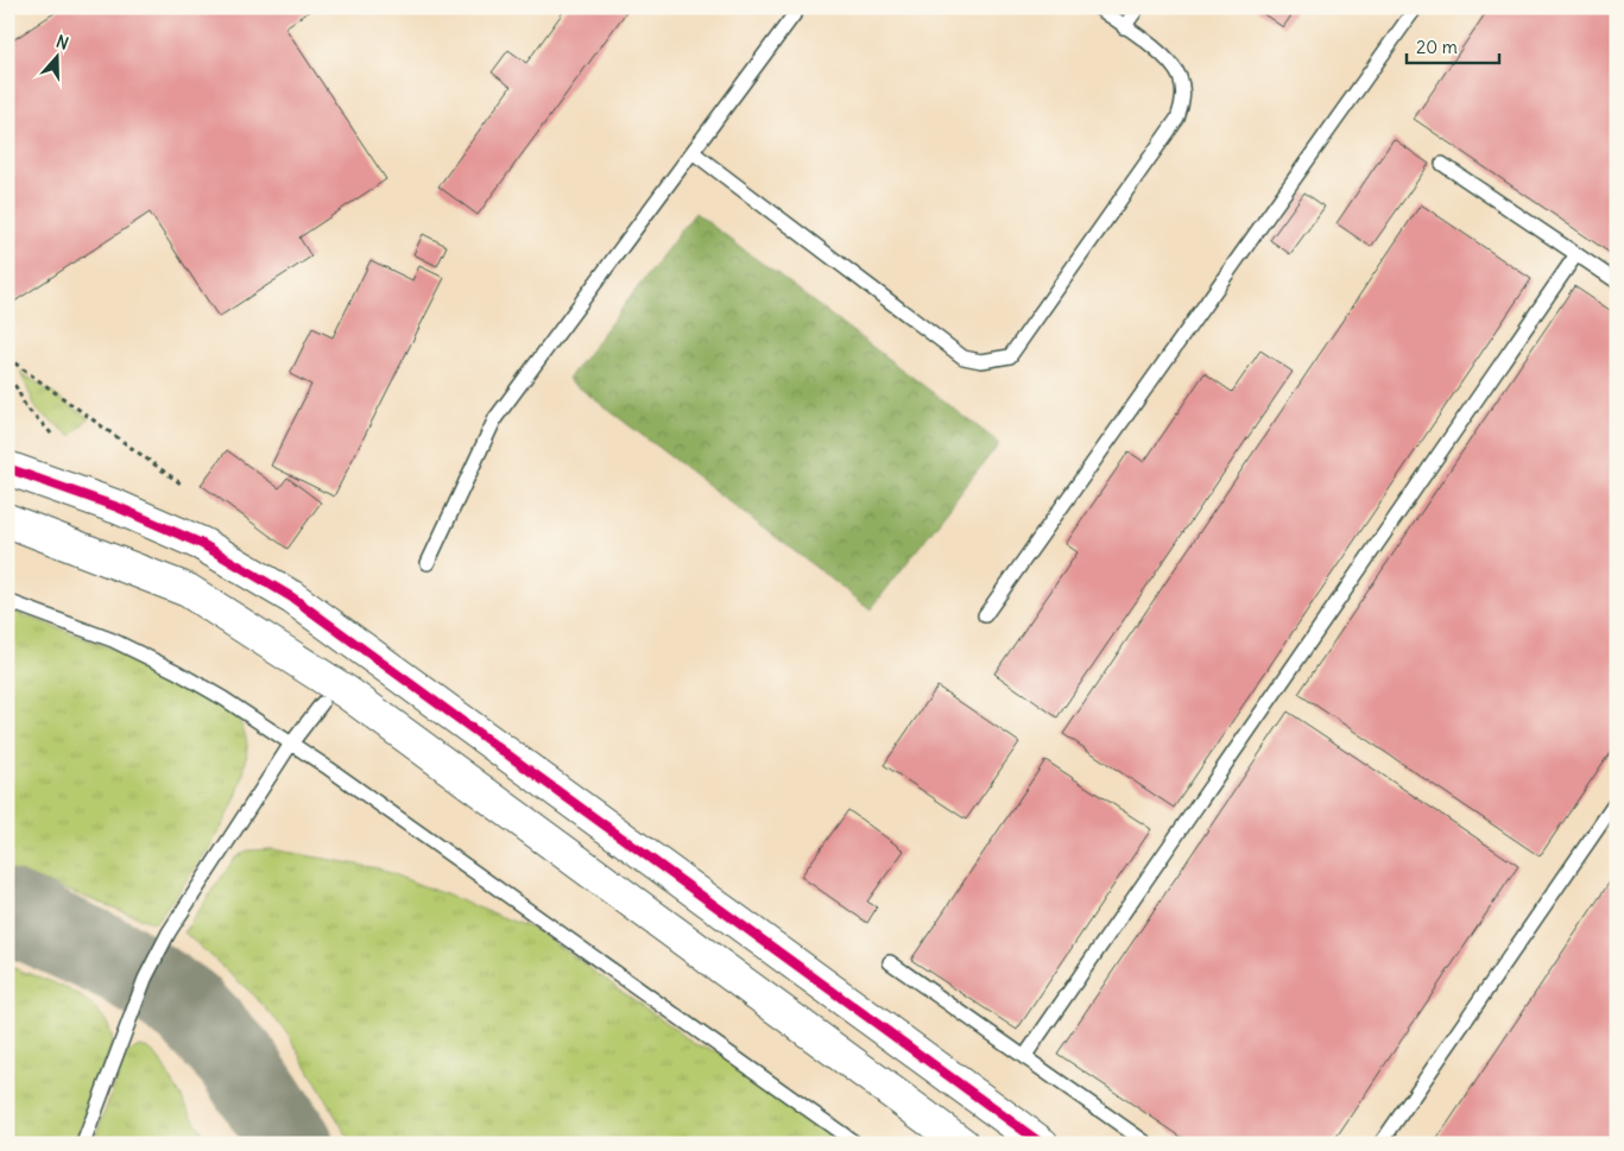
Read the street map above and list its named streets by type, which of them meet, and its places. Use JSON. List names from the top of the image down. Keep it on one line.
{"scale_bar":"20 m","north":"top"}
